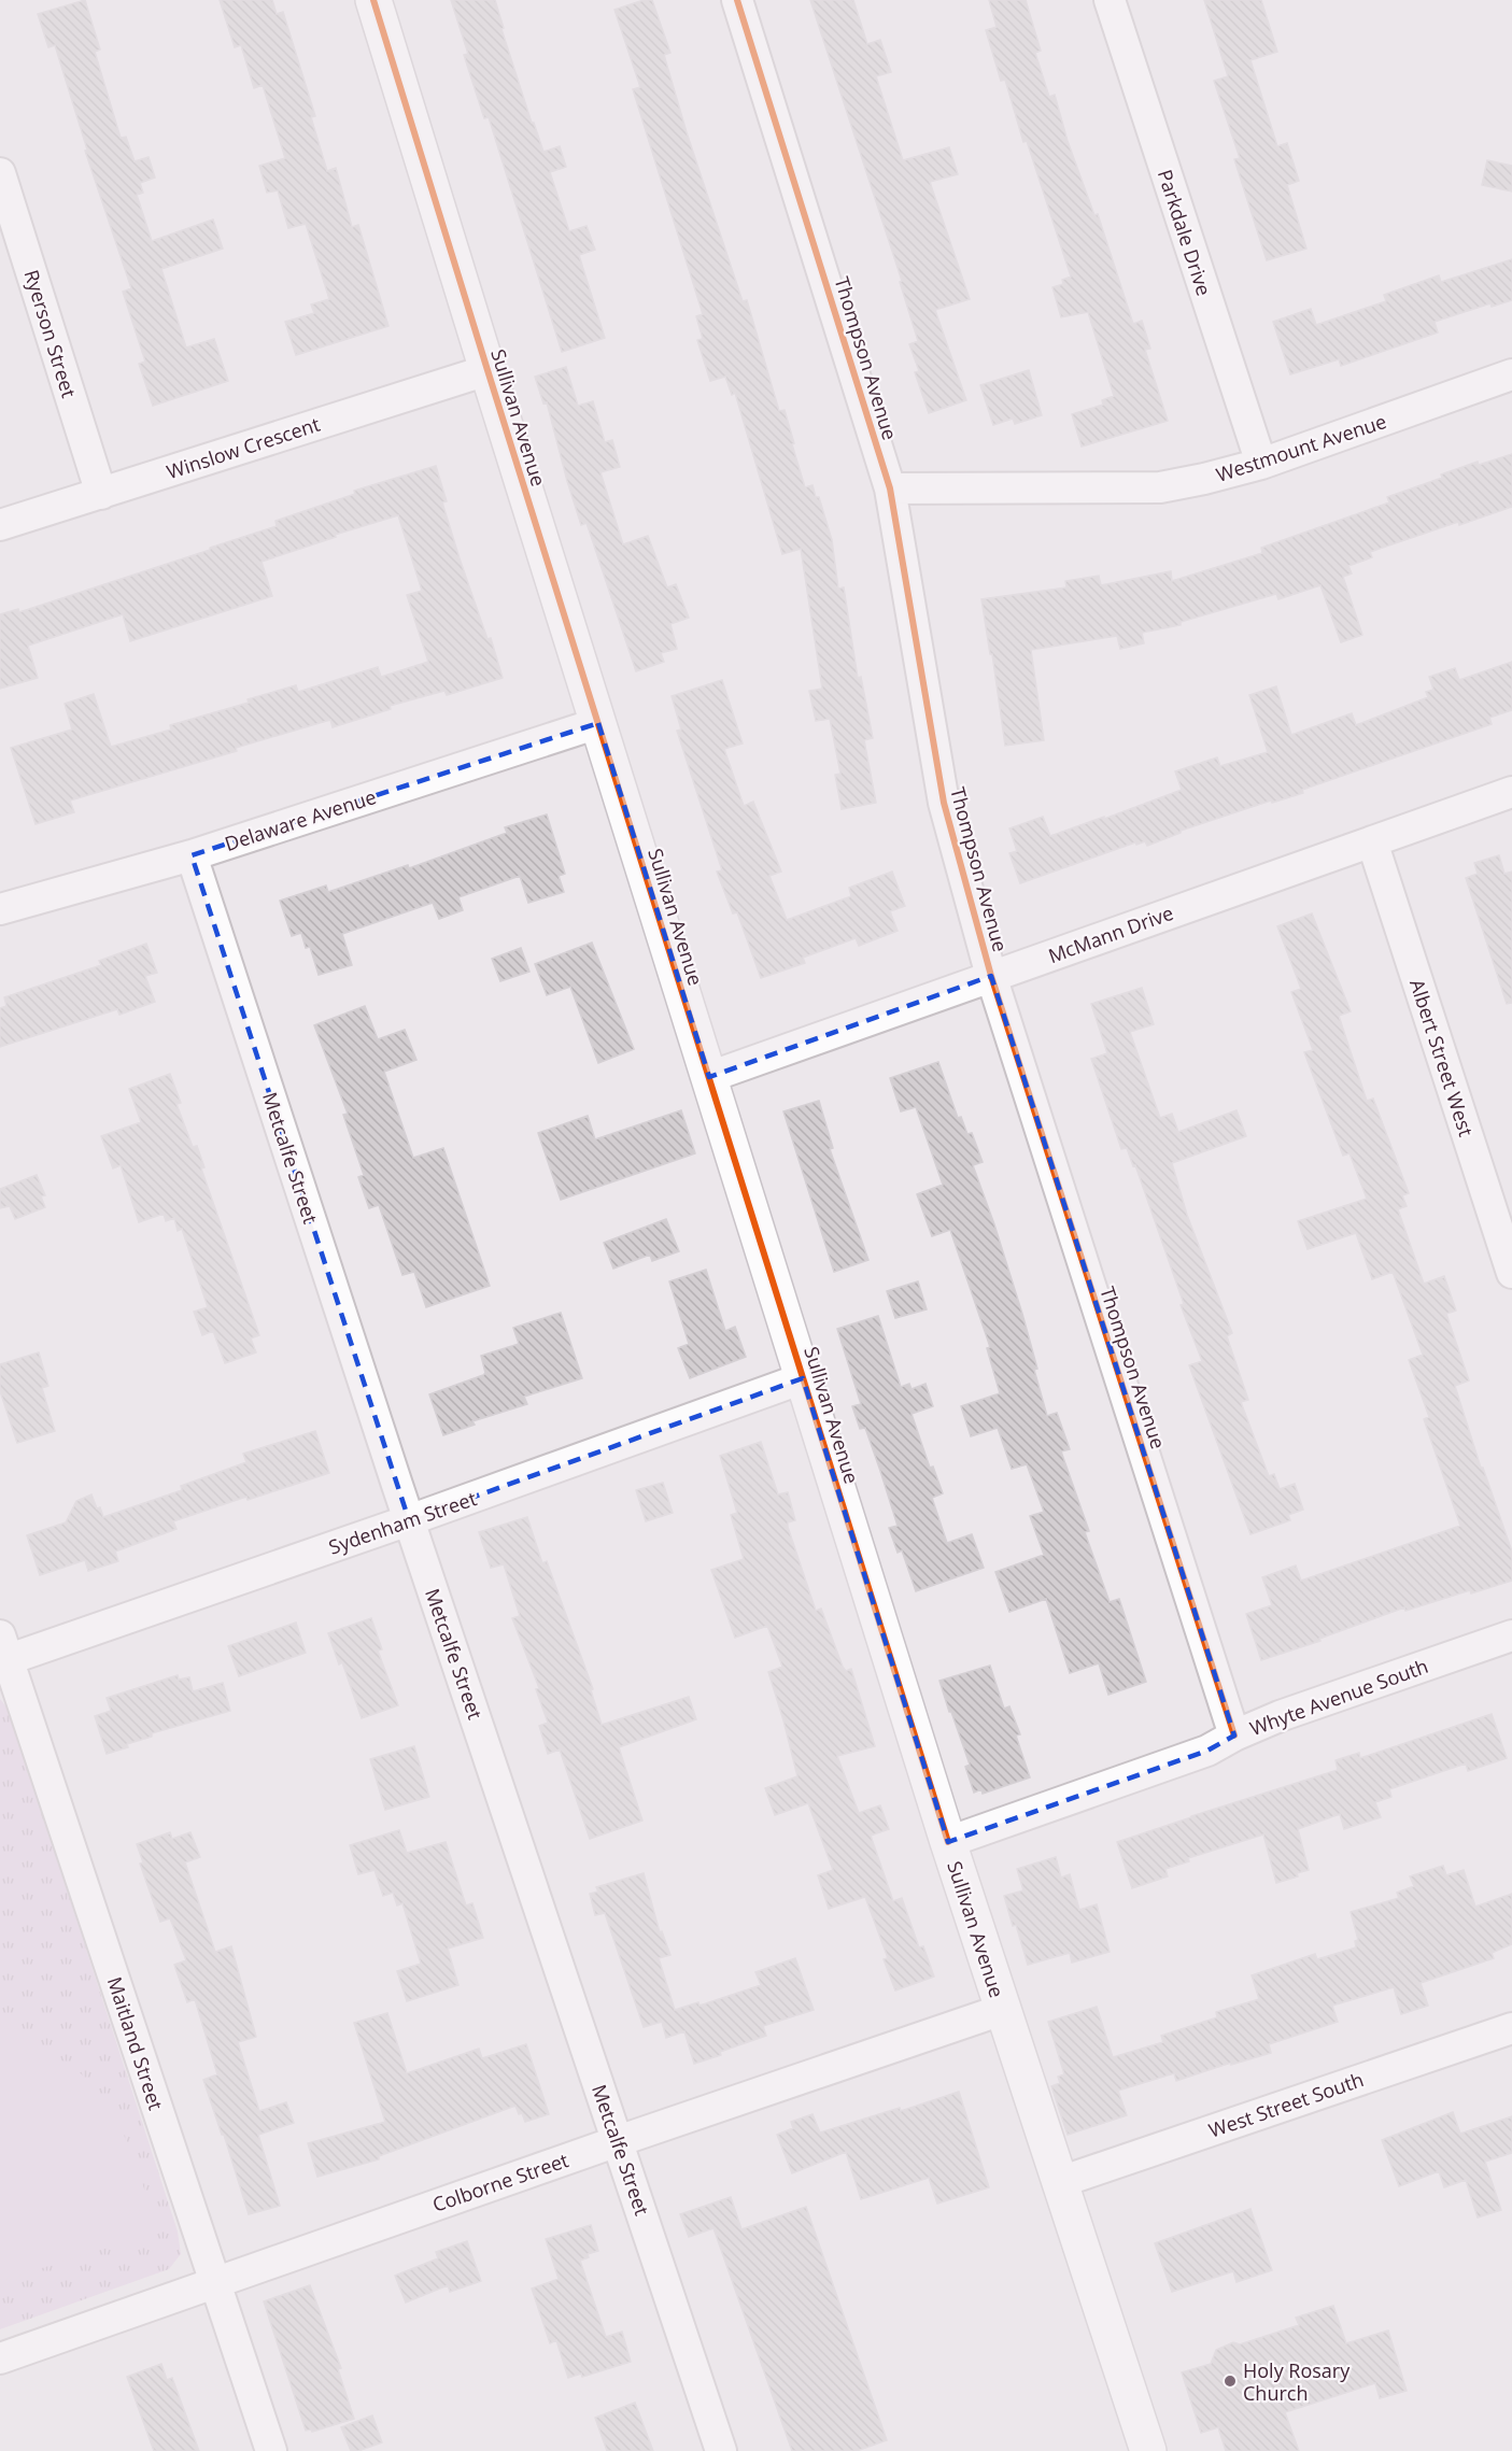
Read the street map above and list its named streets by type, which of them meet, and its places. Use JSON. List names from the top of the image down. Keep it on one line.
{"streets":{"street":["Parkdale Drive","Ryerson Street","Thompson Avenue","Sullivan Avenue","Winslow Crescent","Westmount Avenue","Delaware Avenue","McMann Drive","Albert Street West","Metcalfe Street","Sydenham Street","Whyte Avenue South","Maitland Street","West Street South","Colborne Street"]},"crossings":[["Parkdale Drive","Westmount Avenue"],["Ryerson Street","Winslow Crescent"],["Thompson Avenue","Westmount Avenue"],["Thompson Avenue","McMann Drive"],["Thompson Avenue","Whyte Avenue South"],["Sullivan Avenue","Winslow Crescent"],["Sullivan Avenue","Delaware Avenue"],["Sullivan Avenue","McMann Drive"],["Sullivan Avenue","Sydenham Street"],["Sullivan Avenue","Whyte Avenue South"],["Sullivan Avenue","West Street South"],["Sullivan Avenue","Colborne Street"],["Delaware Avenue","Metcalfe Street"],["McMann Drive","Albert Street West"],["Metcalfe Street","Sydenham Street"],["Metcalfe Street","Colborne Street"],["Sydenham Street","Maitland Street"],["Maitland Street","Colborne Street"]],"places":["Holy Rosary Church"]}
